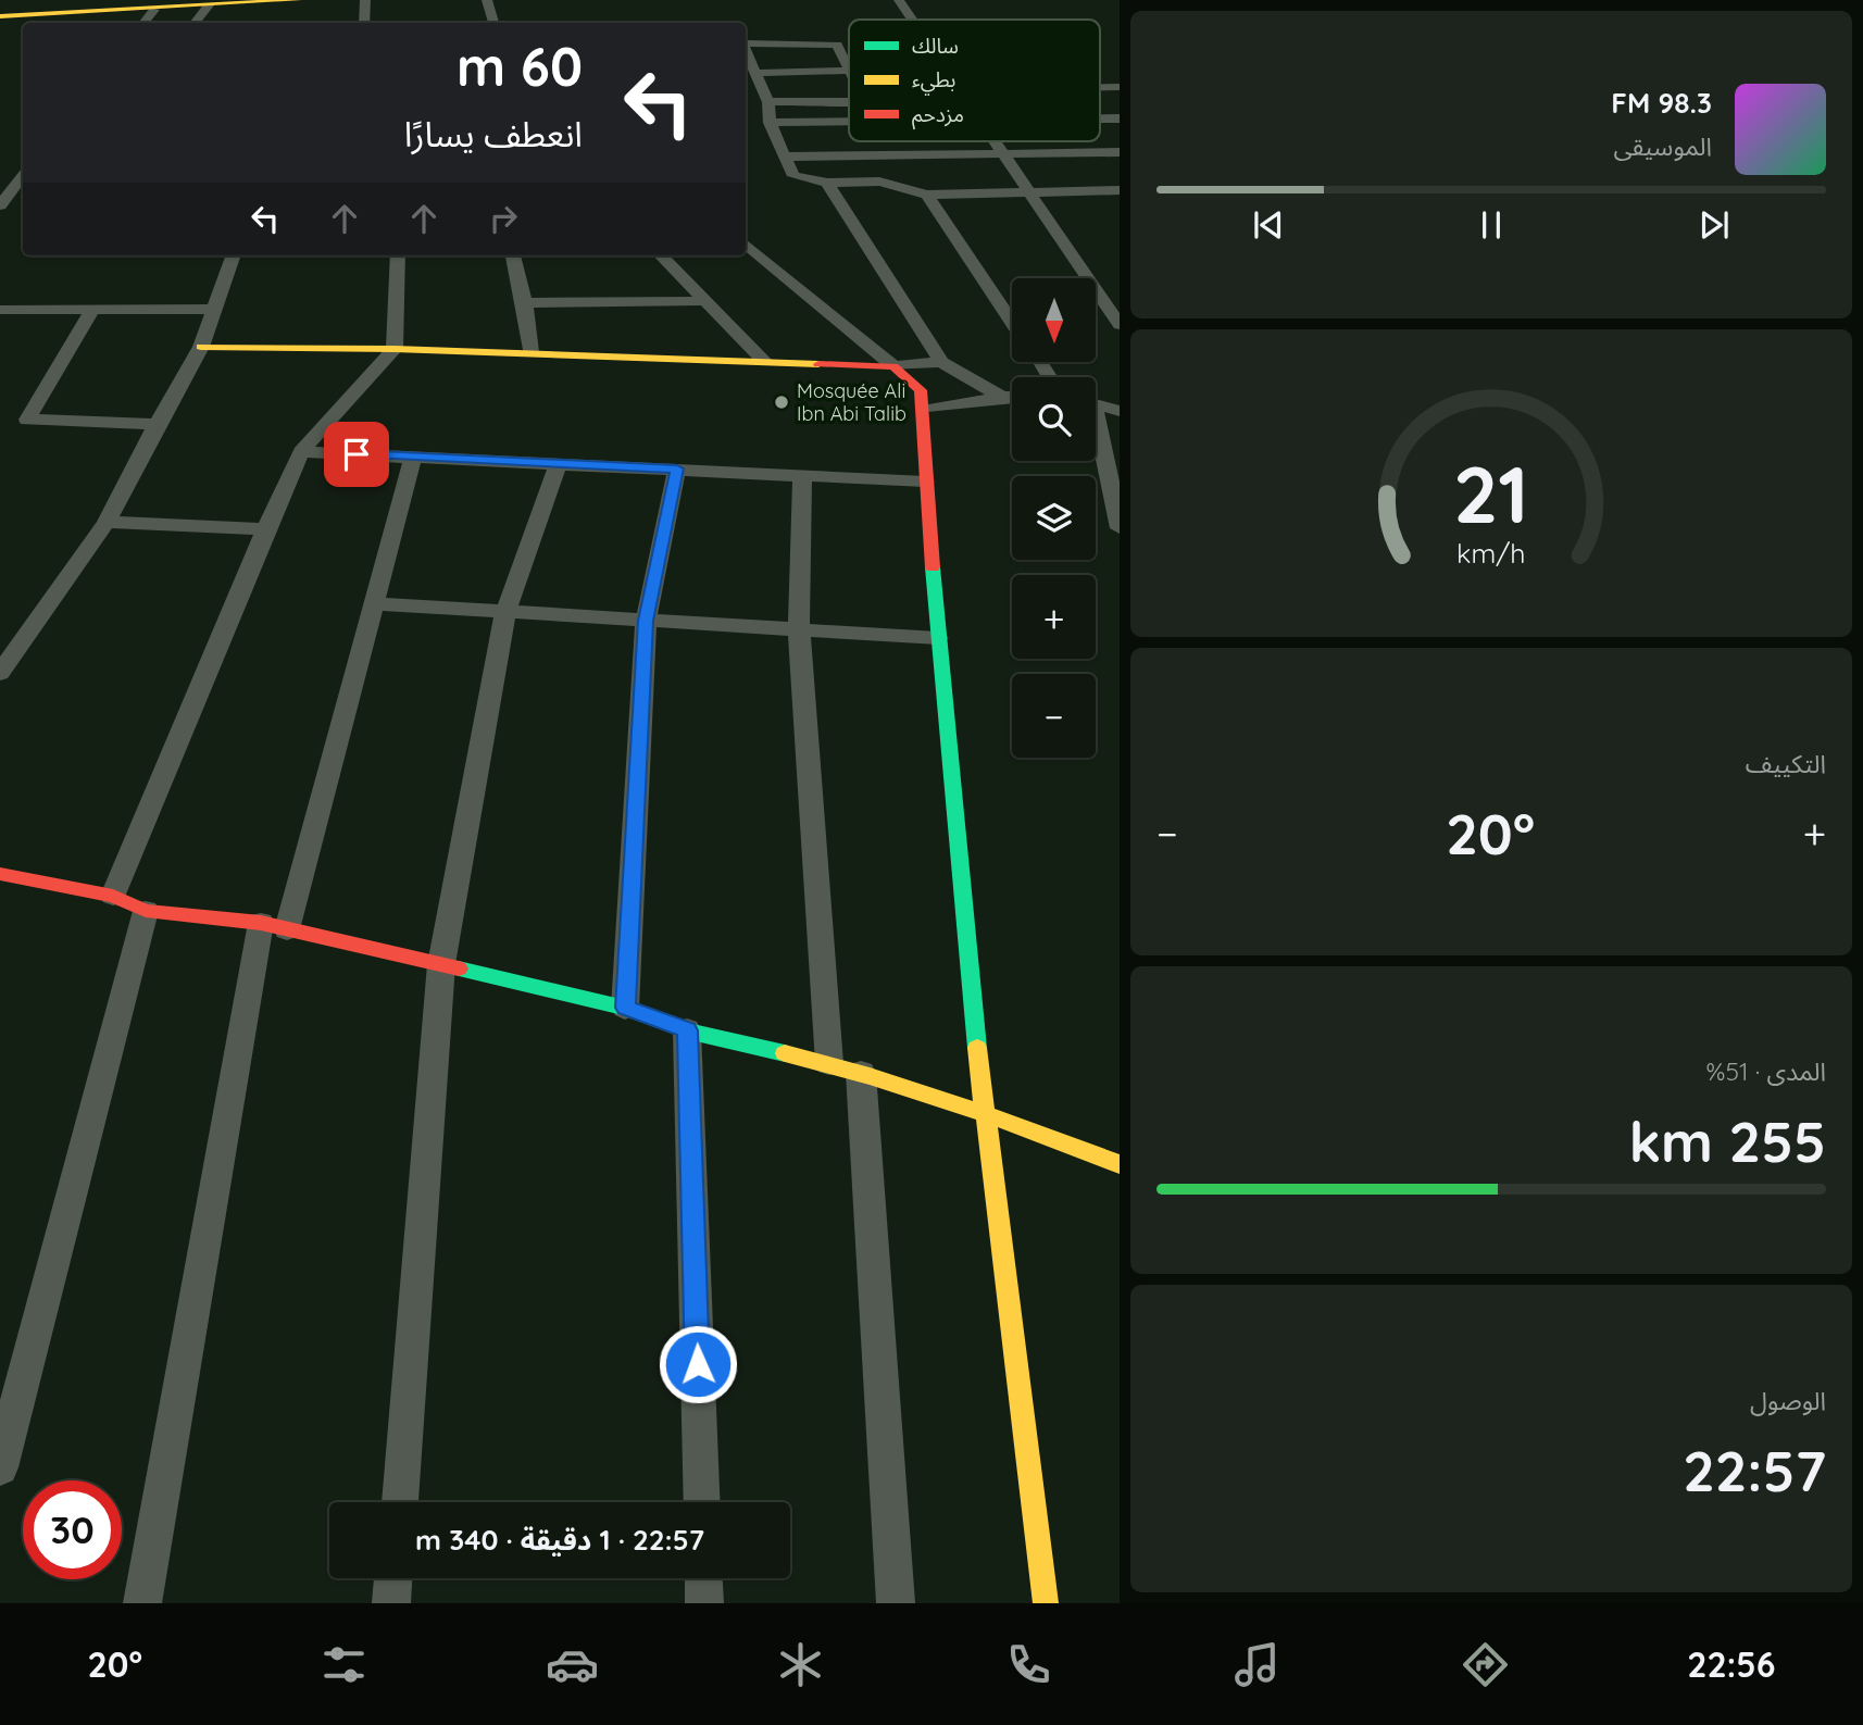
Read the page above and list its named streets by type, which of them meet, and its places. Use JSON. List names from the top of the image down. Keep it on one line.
{"places":["Mosquée Ali Ibn Abi Talib"],"legend":["سالك","بطيء","مزدحم"],"north":"bottom","page":{"turn":["60 m","انعطف يسارًا"],"song":["98.3 FM","الموسيقى"],"map_buttons":["+","−"],"tile":["التكييف",["المدى · 51%","255 km"],["الوصول","22:57"]],"heat":["−","20°","+"],"limit":"30","trip":"22:57 · 1 دقيقة · 340 m","tabs":["22:56","20°"],"gauge":["21","km/h"]}}
